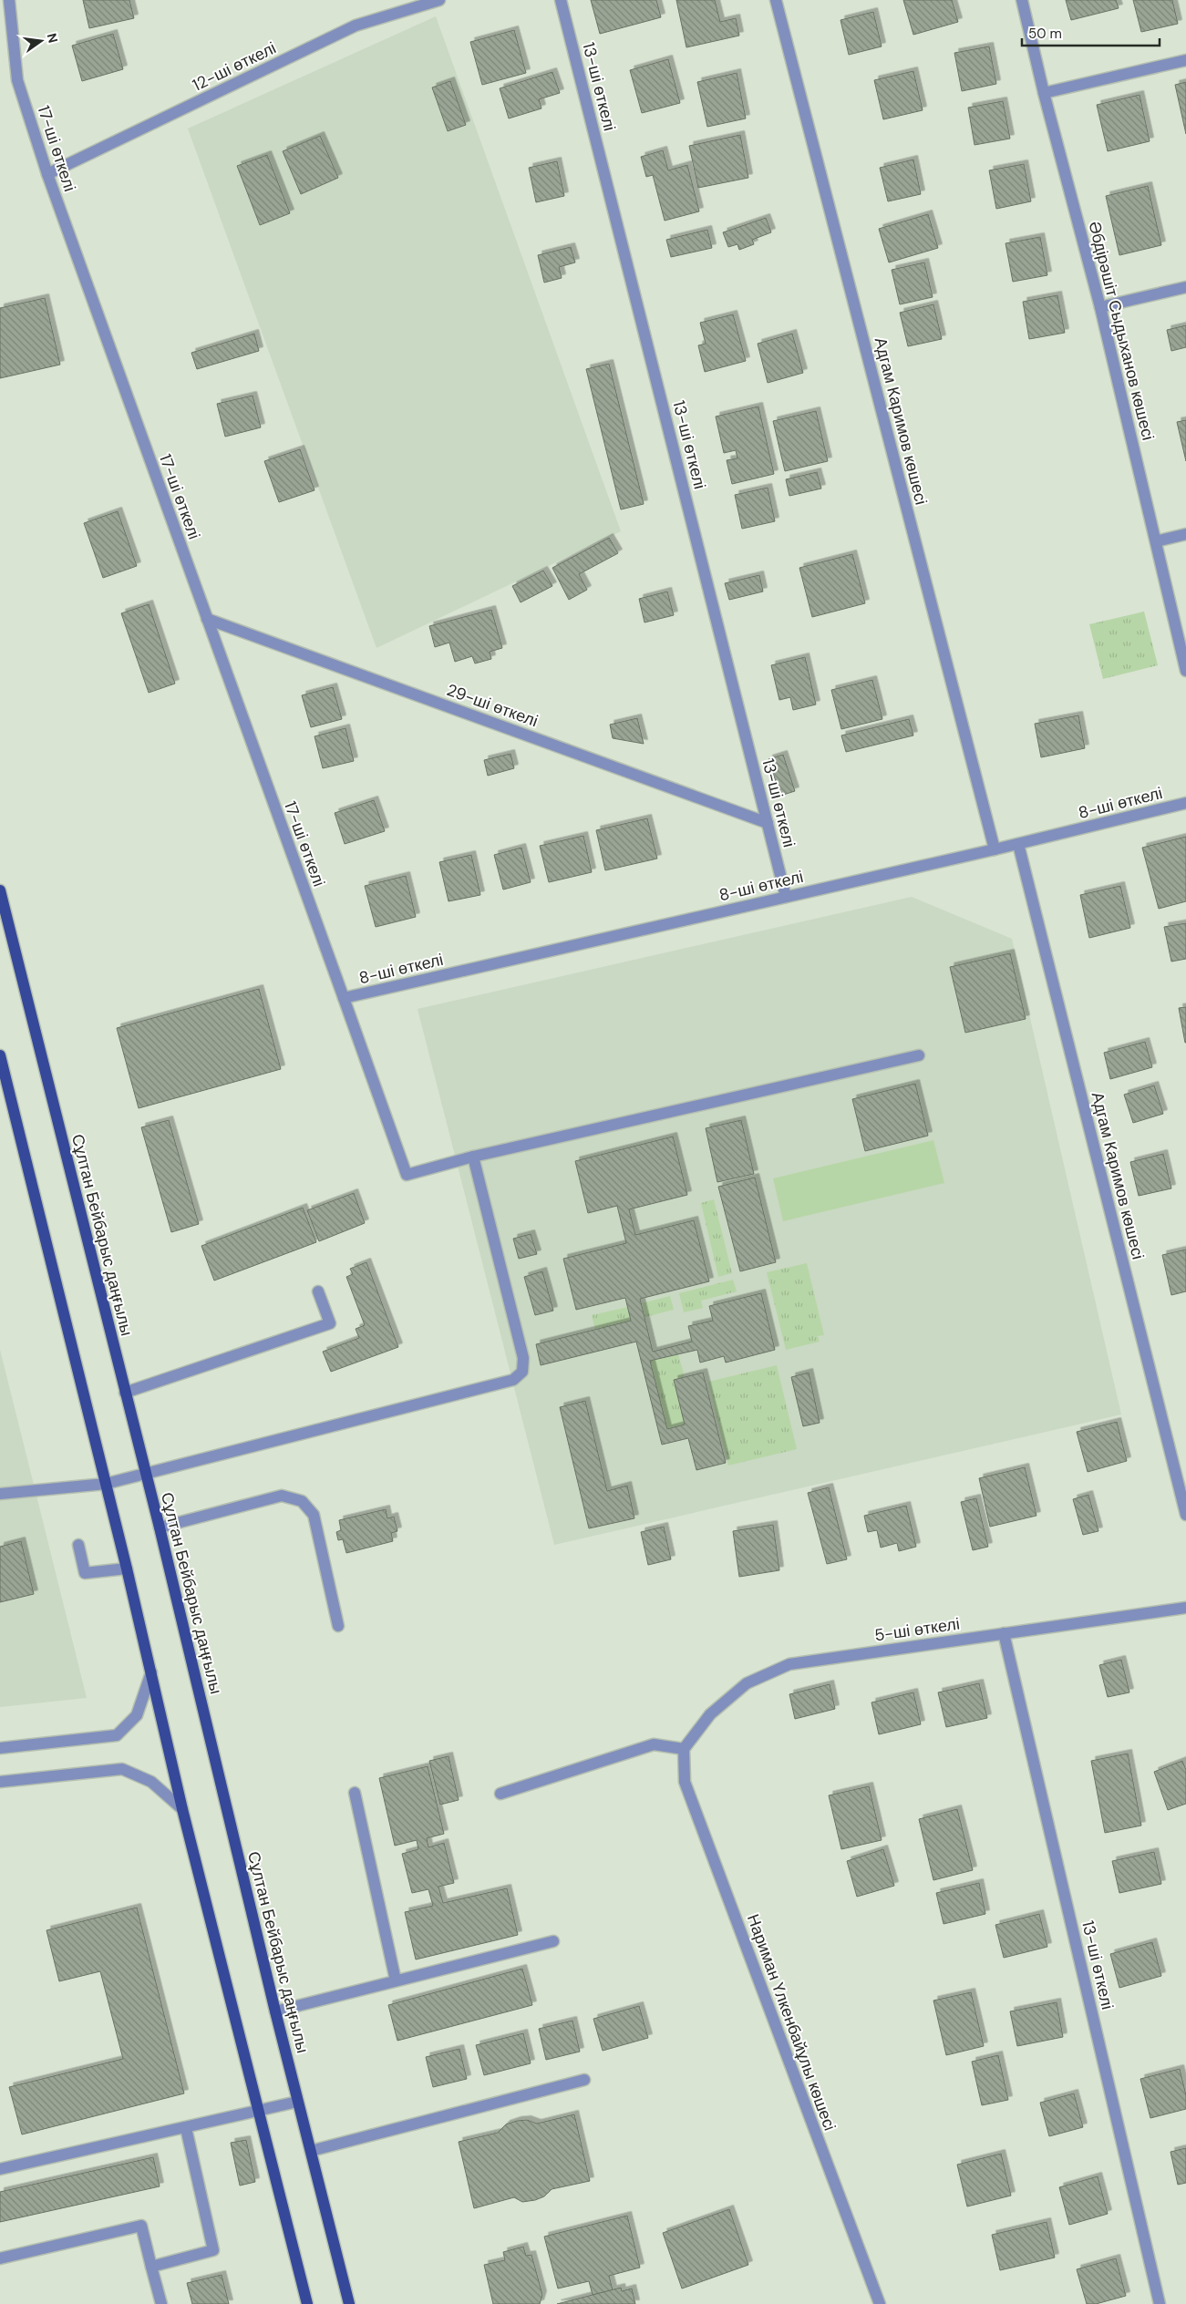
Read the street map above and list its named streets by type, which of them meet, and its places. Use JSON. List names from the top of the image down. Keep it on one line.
{"streets":{"main road":["Сұлтан Бейбарыс даңғылы"],"street":["12-ші өткелі","13-ші өткелі","17-ші өткелі","Әбдірәшіт Сыдыханов көшесі","Адгам Каримов көшесі","29-ші өткелі","8-ші өткелі","5-ші өткелі","Нариман Үлкенбайұлы көшесі"]},"crossings":[["12-ші өткелі","17-ші өткелі"],["13-ші өткелі","29-ші өткелі"],["13-ші өткелі","8-ші өткелі"],["13-ші өткелі","5-ші өткелі"],["17-ші өткелі","29-ші өткелі"],["17-ші өткелі","8-ші өткелі"],["Адгам Каримов көшесі","8-ші өткелі"],["5-ші өткелі","Нариман Үлкенбайұлы көшесі"]],"scale_bar":"50 m","north":"right"}
